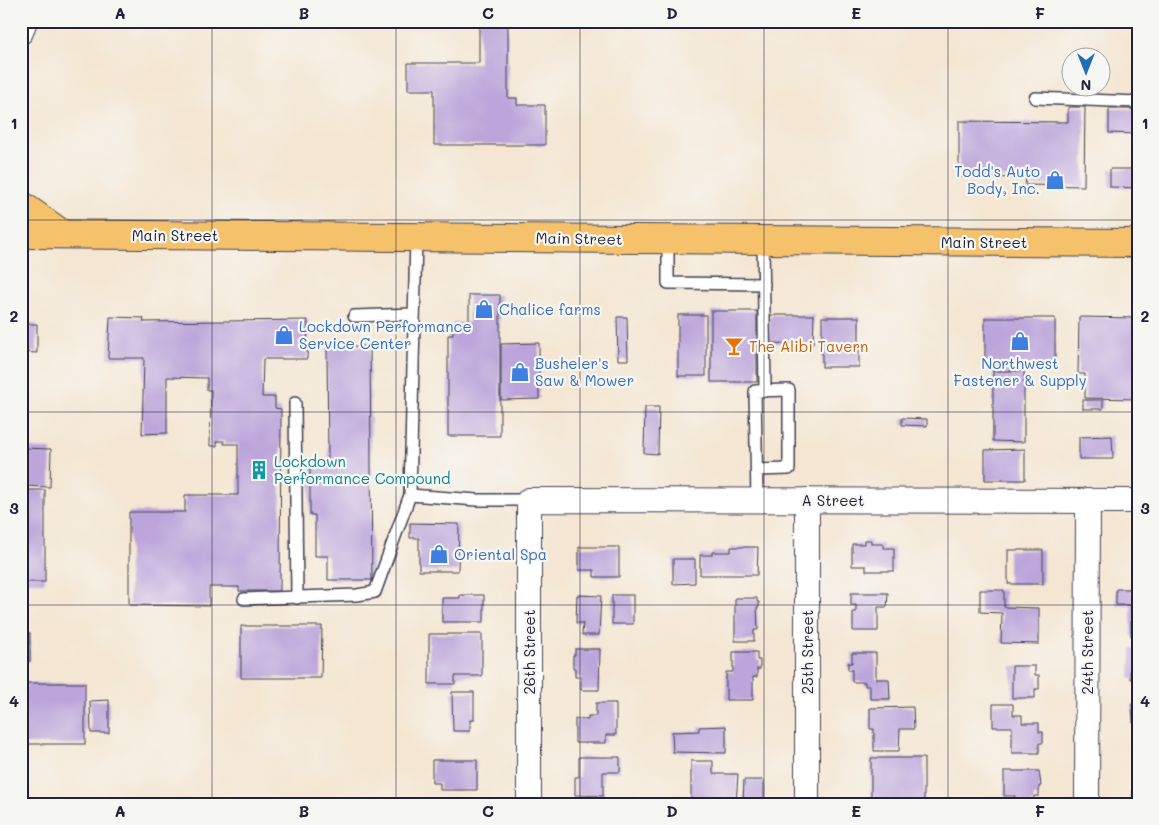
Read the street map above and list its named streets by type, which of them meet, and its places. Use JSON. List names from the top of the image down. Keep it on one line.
{"streets":{"main road":["Main Street"],"street":["A Street","26th Street","25th Street","24th Street"]},"crossings":[["A Street","26th Street"],["A Street","25th Street"],["A Street","24th Street"]],"places":{"shop":["Todd's Auto Body, Inc.","Chalice farms","Lockdown Performance Service Center","Northwest Fastener & Supply","Busheler's Saw & Mower","Oriental Spa"],"bar":["The Alibi Tavern"],"building":["Lockdown Performance Compound"]},"north":"bottom","grid":{"columns":["A","B","C","D","E","F"],"rows":["1","2","3","4"]}}
